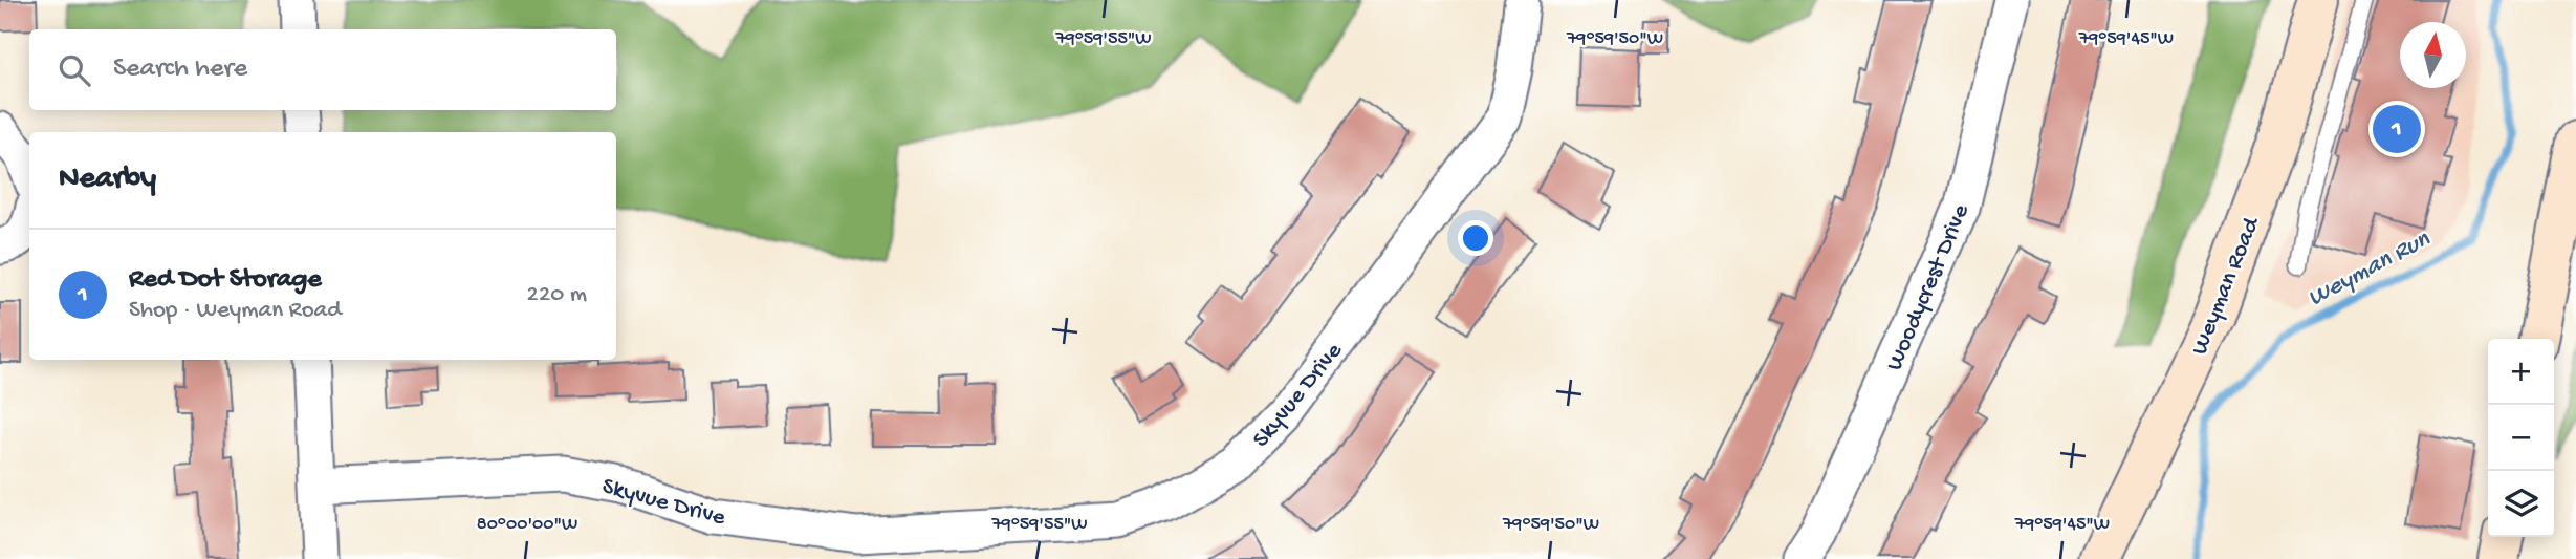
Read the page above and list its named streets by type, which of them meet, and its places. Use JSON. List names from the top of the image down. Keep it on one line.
{"streets":{"street":["Weyman Road","Woodycrest Drive","Skyvue Drive"]},"water":["Weyman Run"],"north":"top","page":{"search":"Search here","pins":"1","heading":"Nearby","list":[{"mark":"1","name":"Red Dot Storage","note":"Shop · Weyman Road","value":"220 m"}],"map_buttons":["+","−"]},"coordinates":["79°59'45\"W","79°59'55\"W","79°59'50\"W","80°00'00\"W"]}
